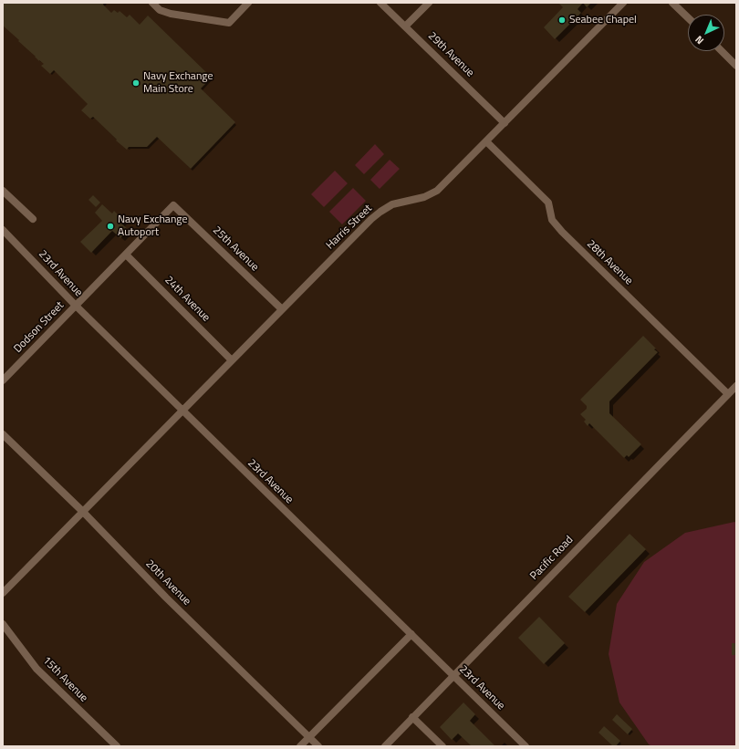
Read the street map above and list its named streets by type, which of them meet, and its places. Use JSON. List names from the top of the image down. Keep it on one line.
{"streets":{"street":["29th Avenue","Harris Street","25th Avenue","28th Avenue","23rd Avenue","24th Avenue","Dodson Street","Pacific Road","20th Avenue","15th Avenue"]},"crossings":[["29th Avenue","Harris Street"],["Harris Street","25th Avenue"],["Harris Street","28th Avenue"],["Harris Street","23rd Avenue"],["Harris Street","24th Avenue"],["Harris Street","20th Avenue"],["25th Avenue","Dodson Street"],["28th Avenue","Pacific Road"],["23rd Avenue","Dodson Street"],["23rd Avenue","Pacific Road"],["24th Avenue","Dodson Street"]],"places":["Seabee Chapel","Navy Exchange Main Store","Navy Exchange Autoport"],"north":"bottom left"}
